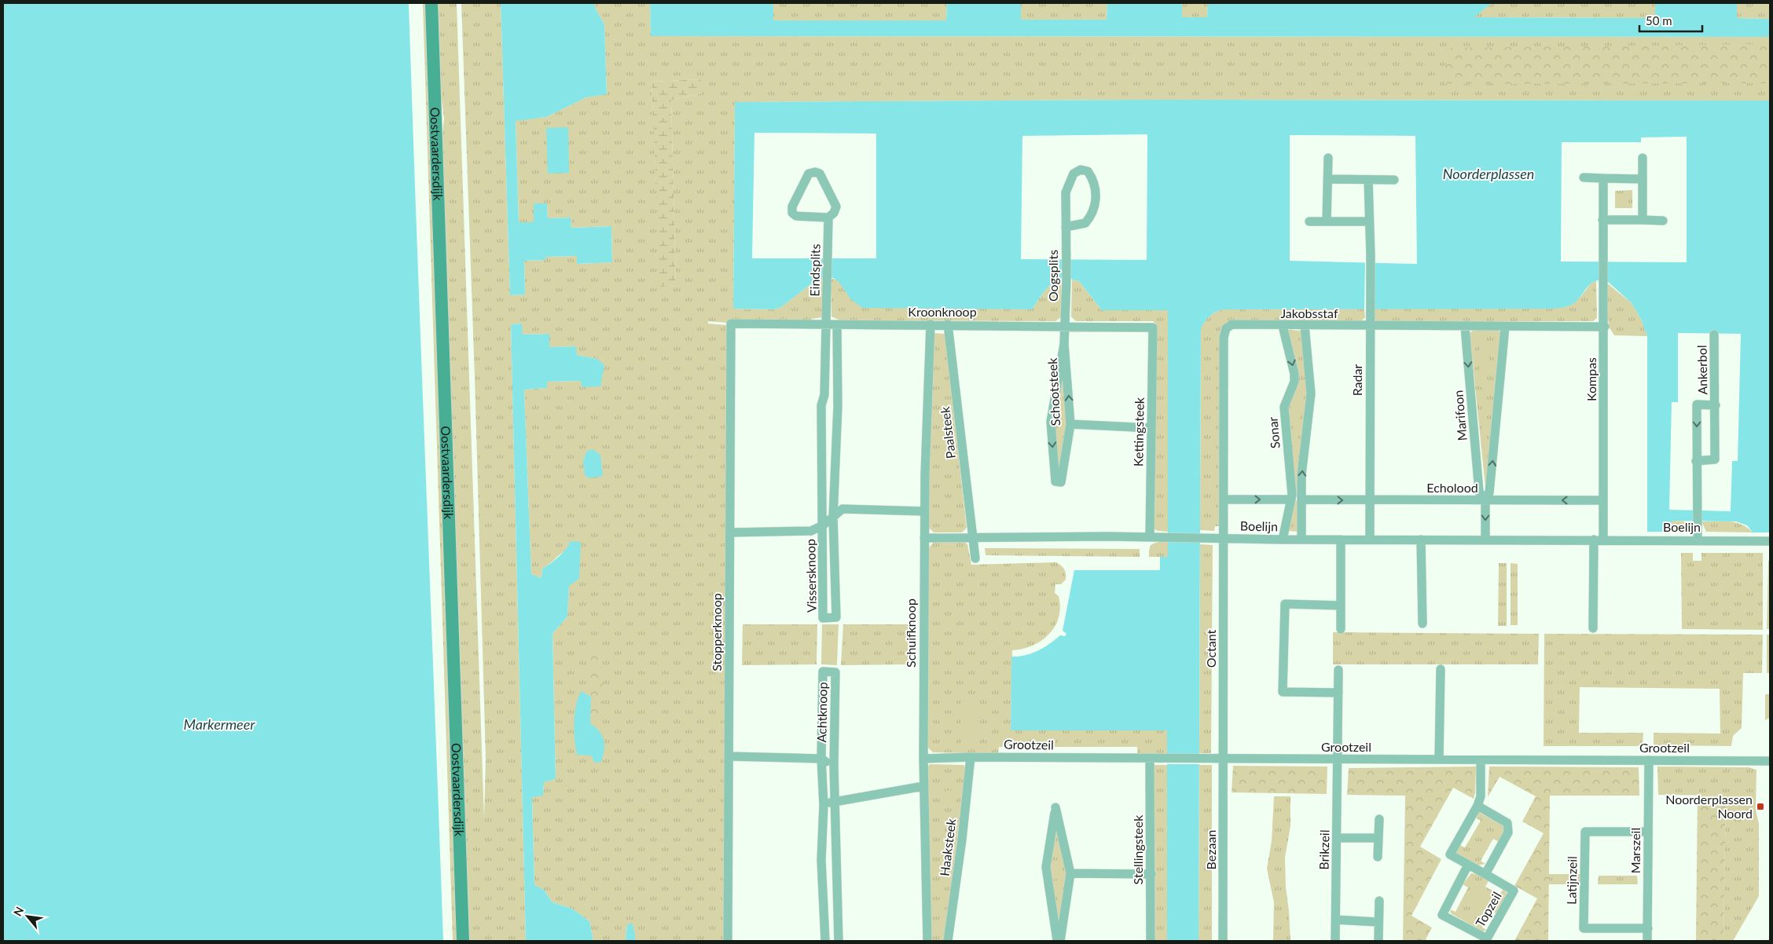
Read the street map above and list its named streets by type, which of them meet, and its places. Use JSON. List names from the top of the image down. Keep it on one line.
{"streets":{"main road":["Oostvaardersdijk"],"street":["Eindsplits","Oogsplits","Kroonknoop","Jakobsstaf","Ankerbol","Kompas","Radar","Schootsteek","Marifoon","Kettingsteek","Paalsteek","Sonar","Echolood","Boelijn","Vissersknoop","Stopperknoop","Schuifknoop","Octant","Achtknoop","Grootzeil","Haaksteek","Stellingsteek","Bezaan","Brikzeil","Marszeil","Latijnzeil","Topzeil"]},"crossings":[["Eindsplits","Kroonknoop"],["Eindsplits","Vissersknoop"],["Oogsplits","Kroonknoop"],["Oogsplits","Schootsteek"],["Kroonknoop","Schootsteek"],["Kroonknoop","Kettingsteek"],["Kroonknoop","Paalsteek"],["Kroonknoop","Vissersknoop"],["Kroonknoop","Stopperknoop"],["Kroonknoop","Schuifknoop"],["Jakobsstaf","Kompas"],["Jakobsstaf","Radar"],["Jakobsstaf","Marifoon"],["Jakobsstaf","Sonar"],["Jakobsstaf","Boelijn"],["Jakobsstaf","Octant"],["Ankerbol","Boelijn"],["Kompas","Echolood"],["Kompas","Boelijn"],["Radar","Echolood"],["Radar","Boelijn"],["Marifoon","Echolood"],["Marifoon","Boelijn"],["Kettingsteek","Boelijn"],["Paalsteek","Boelijn"],["Sonar","Boelijn"],["Boelijn","Schuifknoop"],["Boelijn","Octant"],["Schuifknoop","Grootzeil"],["Octant","Grootzeil"],["Octant","Bezaan"],["Grootzeil","Haaksteek"],["Grootzeil","Stellingsteek"],["Grootzeil","Bezaan"],["Grootzeil","Brikzeil"],["Grootzeil","Marszeil"],["Grootzeil","Topzeil"],["Marszeil","Latijnzeil"]],"water":["Noorderplassen","Markermeer"],"places":{"transit":["Noorderplassen Noord"]},"scale_bar":"50 m","north":"top left"}
